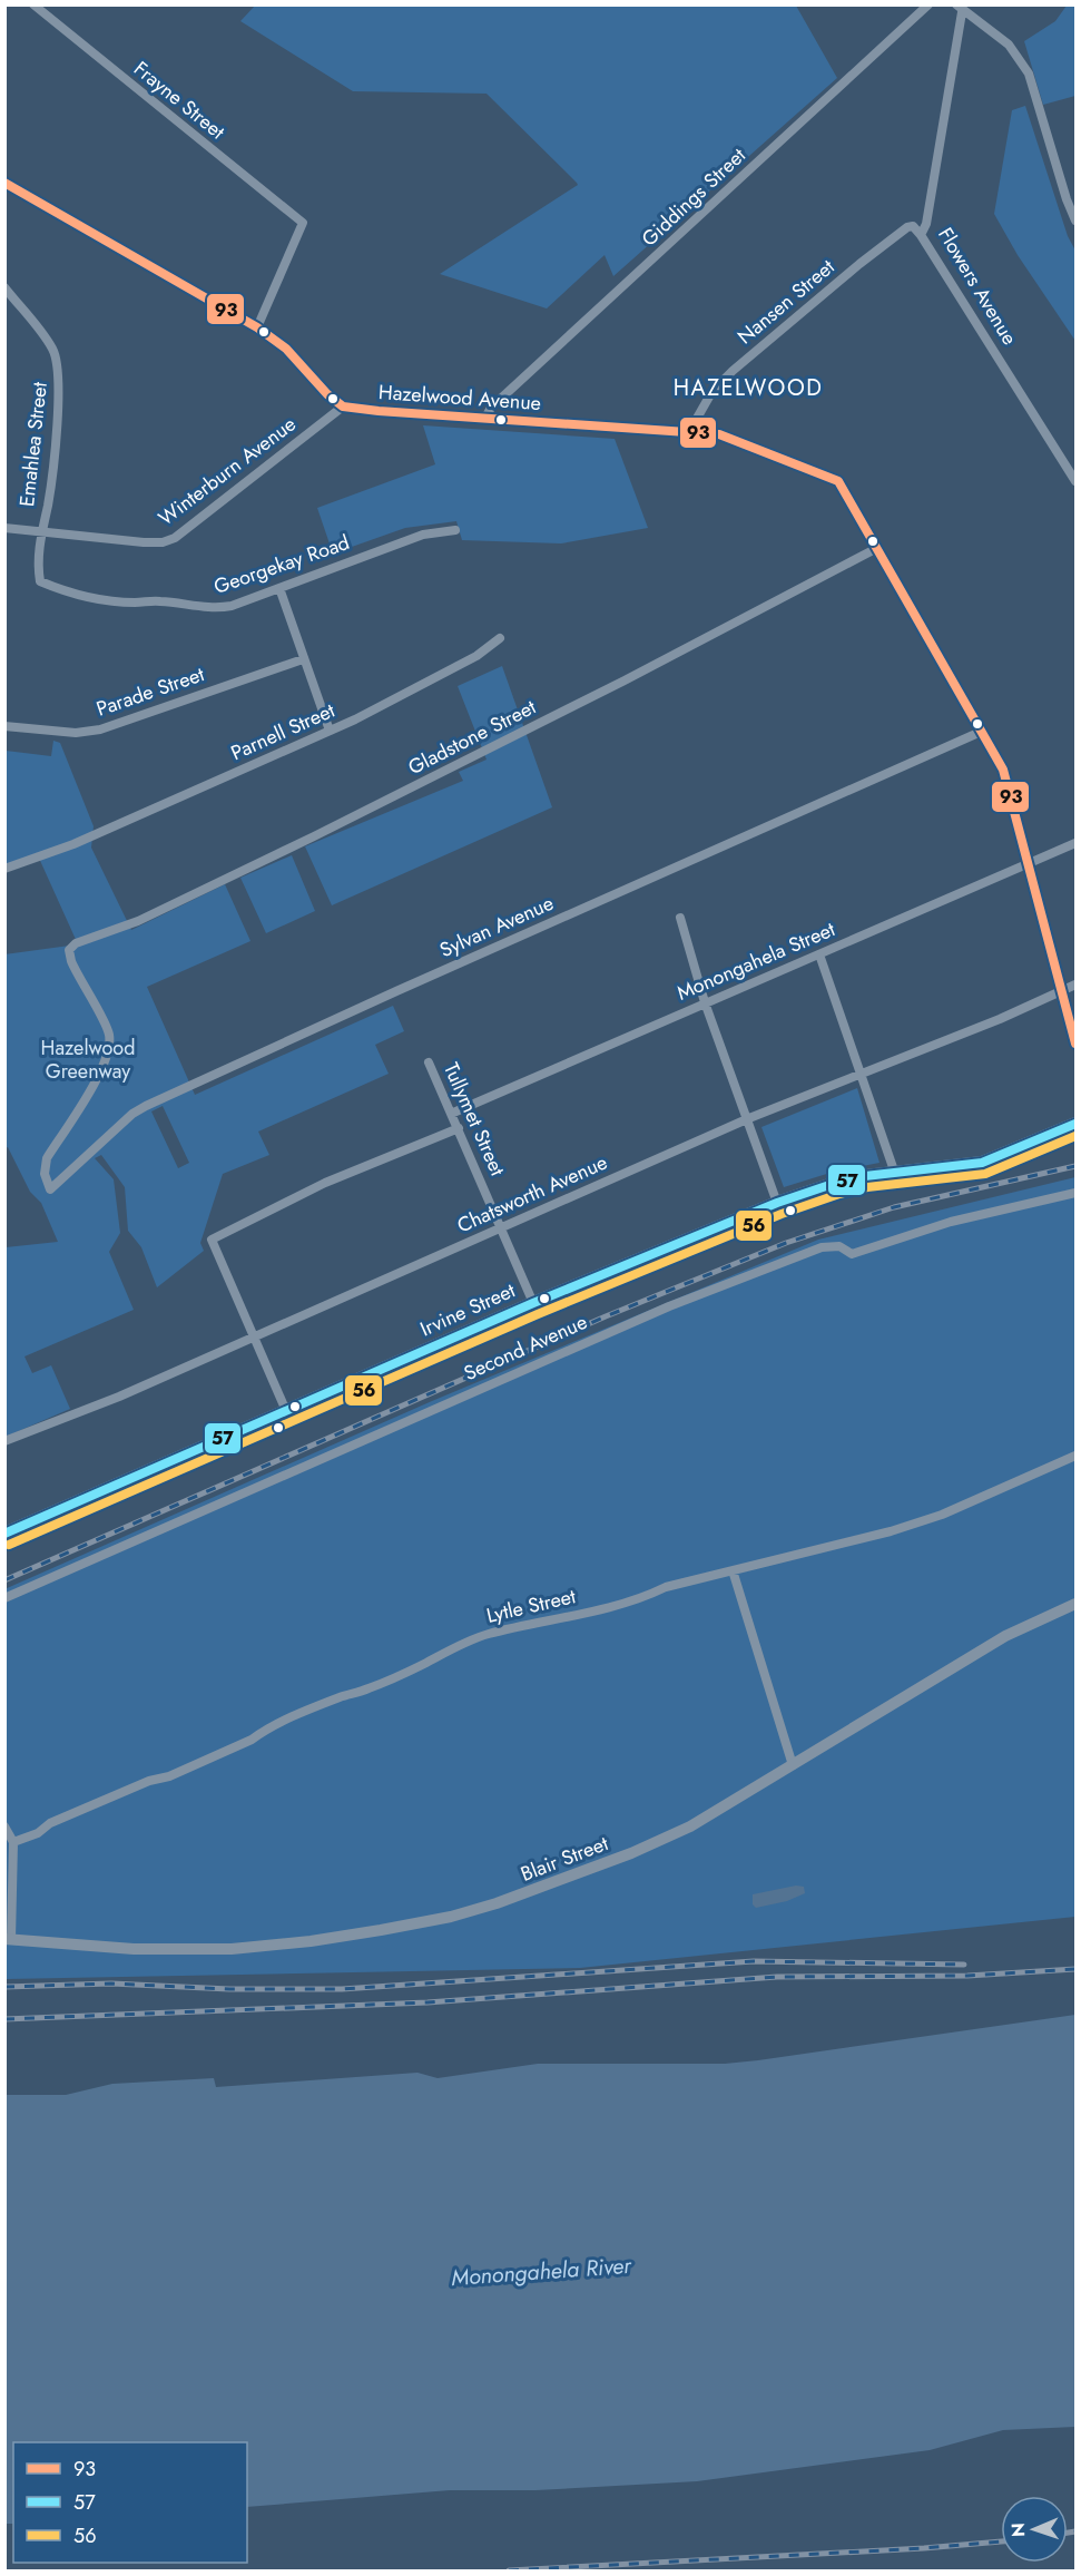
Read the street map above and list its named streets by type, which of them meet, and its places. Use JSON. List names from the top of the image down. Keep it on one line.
{"streets":{"main road":["Hazelwood Avenue","Irvine Street"],"street":["Frayne Street","Giddings Street","Flowers Avenue","Nansen Street","Emahlea Street","Winterburn Avenue","Georgekay Road","Parade Street","Parnell Street","Gladstone Street","Sylvan Avenue","Monongahela Street","Tullymet Street","Chatsworth Avenue","Second Avenue","Lytle Street","Blair Street"]},"crossings":[["Giddings Street","Hazelwood Avenue"],["Flowers Avenue","Nansen Street"],["Nansen Street","Hazelwood Avenue"],["Hazelwood Avenue","Winterburn Avenue"],["Hazelwood Avenue","Gladstone Street"],["Hazelwood Avenue","Sylvan Avenue"],["Hazelwood Avenue","Monongahela Street"],["Hazelwood Avenue","Chatsworth Avenue"],["Emahlea Street","Winterburn Avenue"],["Emahlea Street","Georgekay Road"],["Gladstone Street","Sylvan Avenue"],["Monongahela Street","Tullymet Street"],["Tullymet Street","Chatsworth Avenue"],["Tullymet Street","Irvine Street"]],"districts":["HAZELWOOD"],"water":["Monongahela River"],"parks":["Hazelwood Greenway"],"lines":["transit line 93","transit line 57","transit line 56"],"legend":["93","57","56"],"north":"left"}
